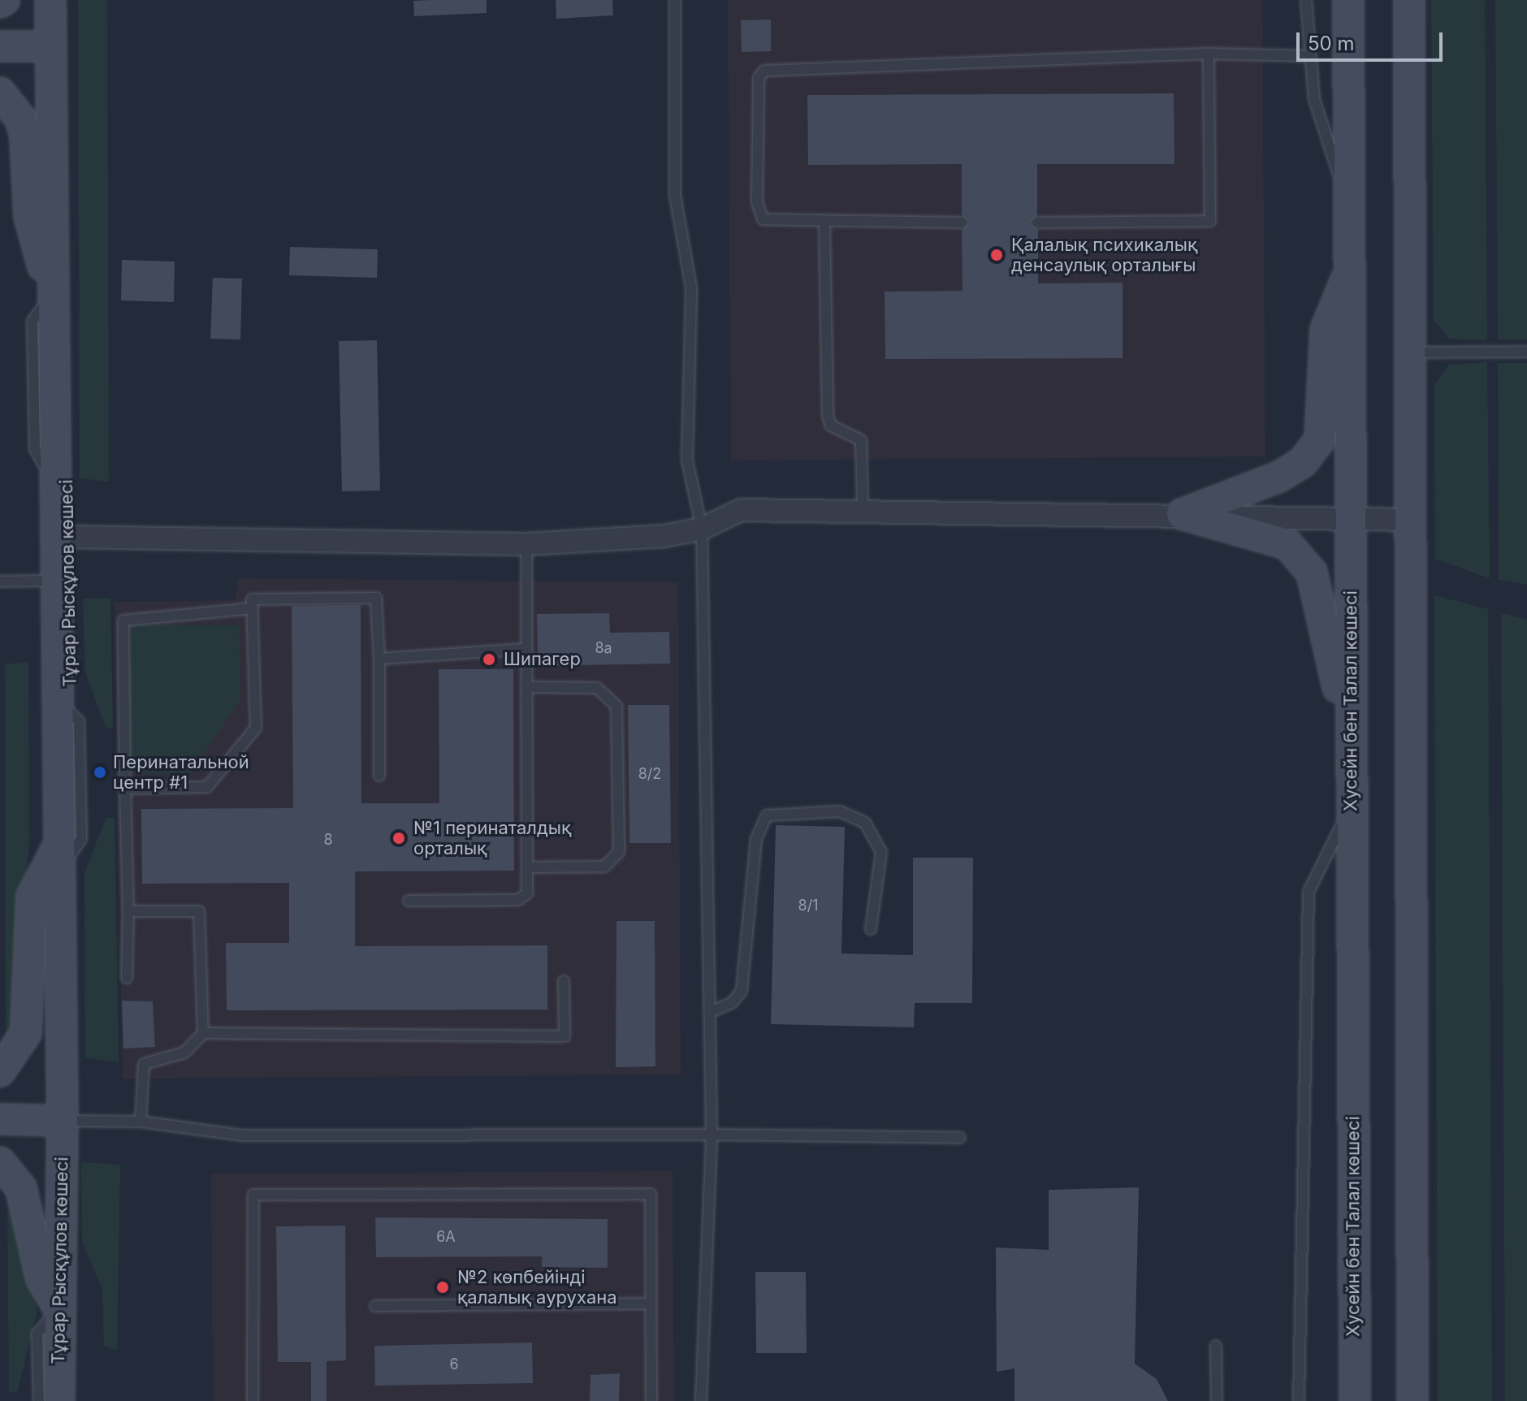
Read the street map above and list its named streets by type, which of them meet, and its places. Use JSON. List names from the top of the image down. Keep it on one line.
{"streets":{"street":["Тұрар Рысқұлов көшесі","Хусейн бен Талал көшесі"]},"places":["Қалалық психикалық денсаулық орталығы","Шипагер","Перинатальной центр #1","№1 перинаталдық орталық","№2 көпбейінді қалалық аурухана"],"house_numbers":["8а","8/2","8","8/1","6А","6"],"scale_bar":"50 m"}
